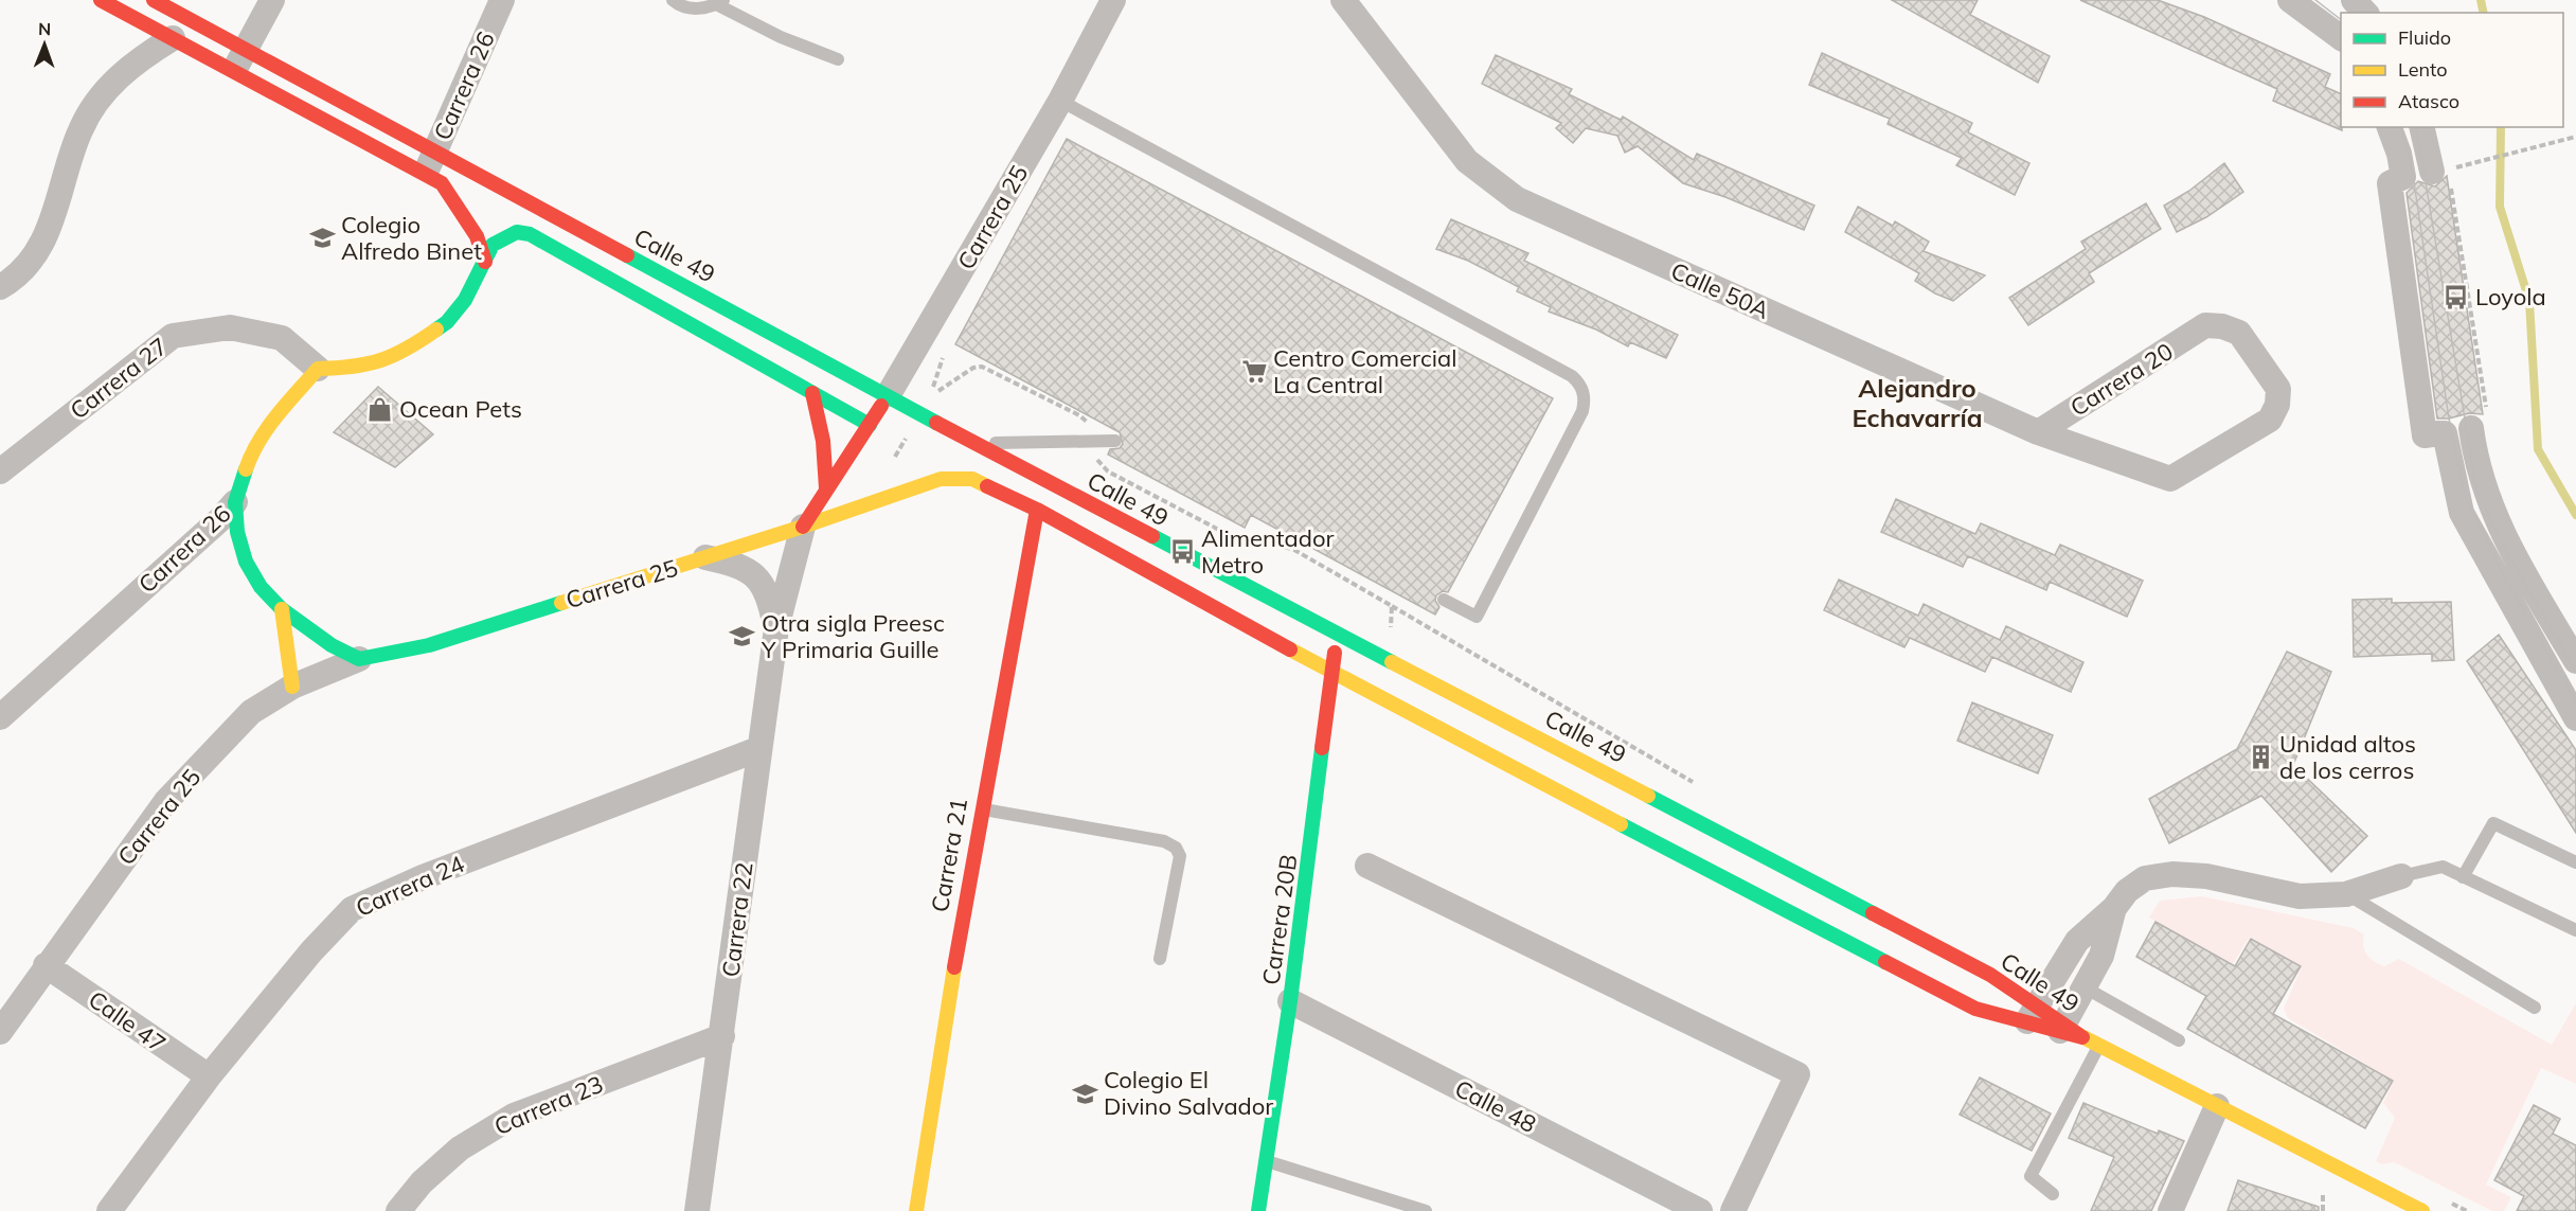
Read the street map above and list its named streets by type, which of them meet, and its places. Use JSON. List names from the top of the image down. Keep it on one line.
{"streets":{"main road":["Carrera 26","Carrera 25","Calle 49","Carrera 21","Carrera 20B"],"street":["Calle 50A","Carrera 27","Carrera 20","Carrera 24","Carrera 22","Calle 47","Carrera 23","Calle 48"]},"crossings":[["Carrera 26","Calle 49"],["Carrera 26","Carrera 27"],["Carrera 25","Calle 49"],["Carrera 25","Carrera 22"],["Carrera 25","Calle 47"],["Calle 49","Carrera 21"],["Calle 49","Carrera 22"],["Calle 49","Carrera 20B"],["Calle 50A","Carrera 20"],["Carrera 24","Carrera 22"],["Carrera 24","Calle 47"],["Carrera 22","Carrera 23"],["Carrera 20B","Calle 48"]],"districts":["Alejandro Echavarría"],"places":{"school or university":["Colegio Alfredo Binet","Otra sigla Preesc Y Primaria Guille","Colegio El Divino Salvador"],"bus stop":["Loyola","Alimentador Metro"],"supermarket":["Centro Comercial La Central"],"shop":["Ocean Pets"],"building":["Unidad altos de los cerros"]},"legend":["Fluido","Lento","Atasco"],"north":"top"}
